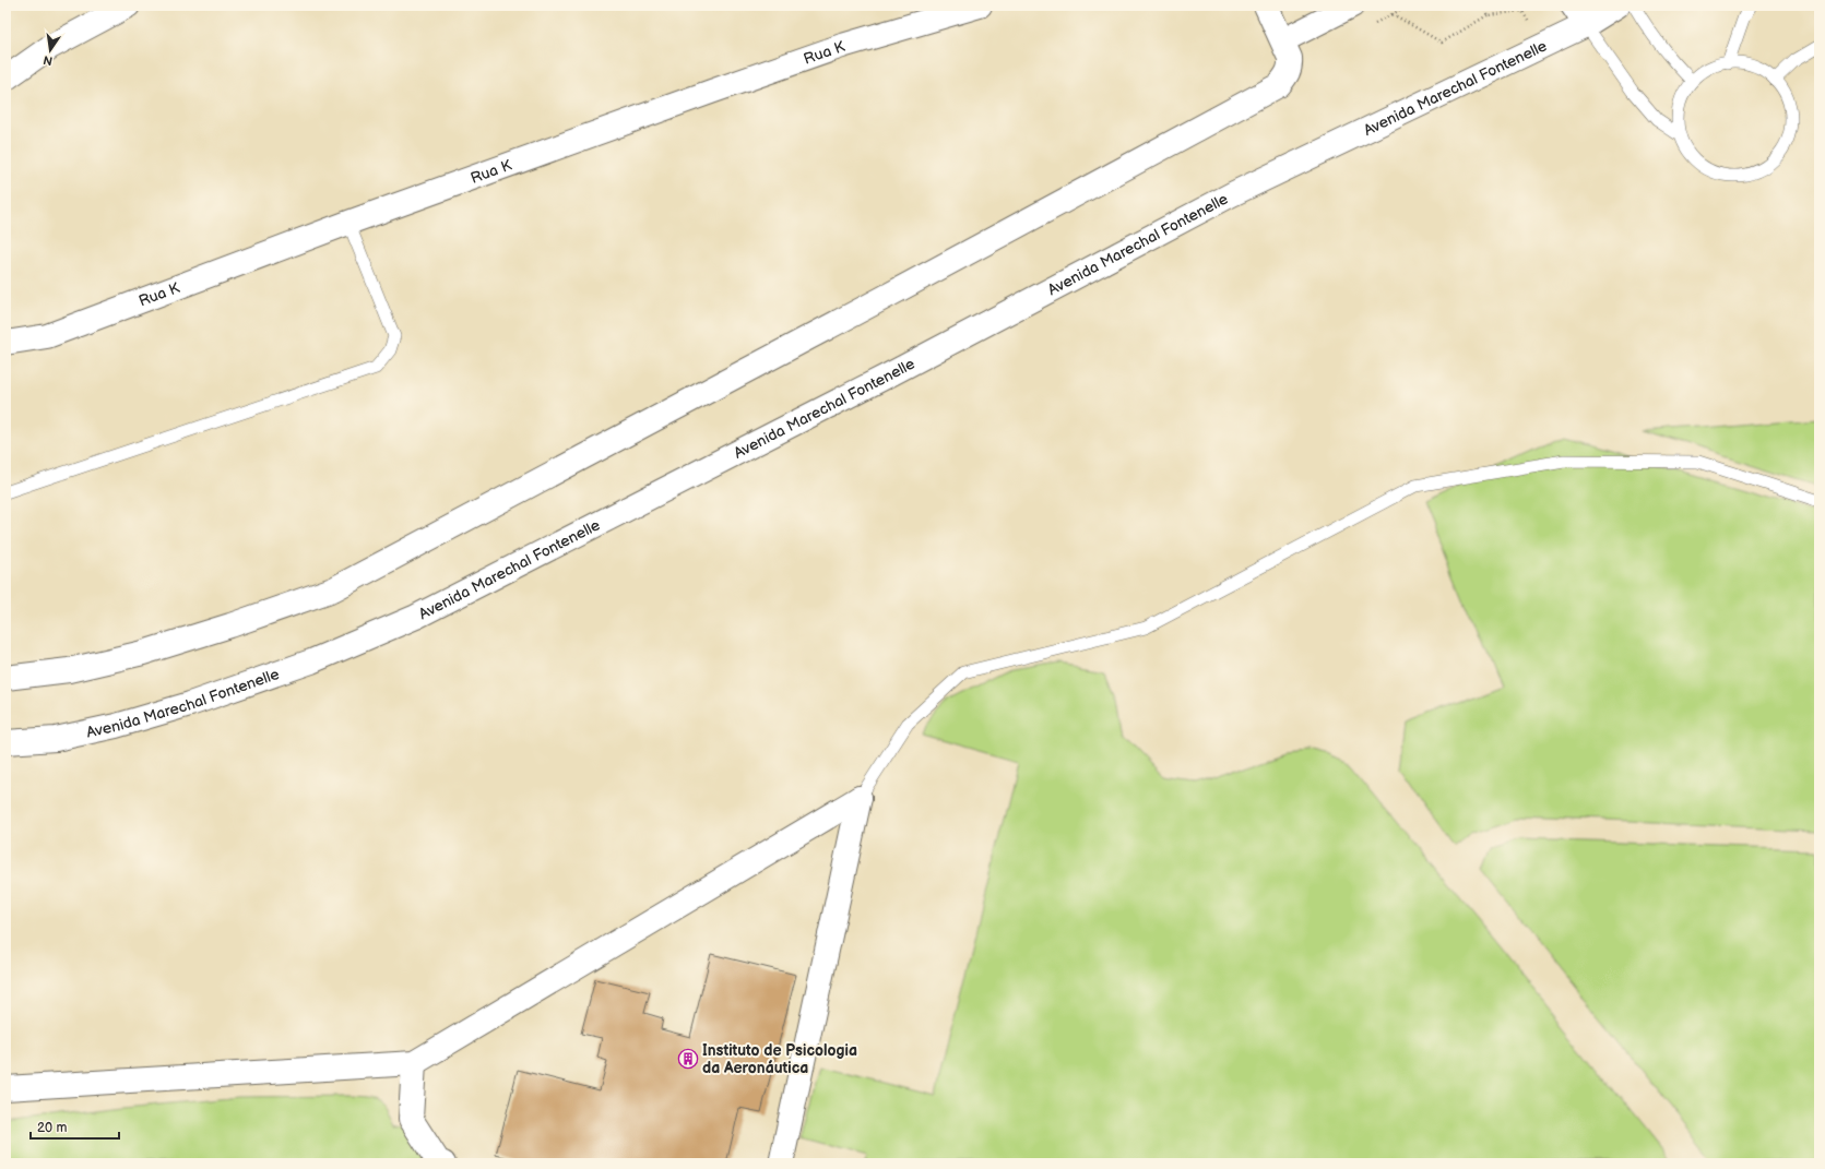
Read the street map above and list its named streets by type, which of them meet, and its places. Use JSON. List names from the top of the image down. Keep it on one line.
{"streets":{"street":["Rua K","Avenida Marechal Fontenelle"]},"places":{"building":["Instituto de Psicologia da Aeronáutica"]},"scale_bar":"20 m","north":"bottom"}
